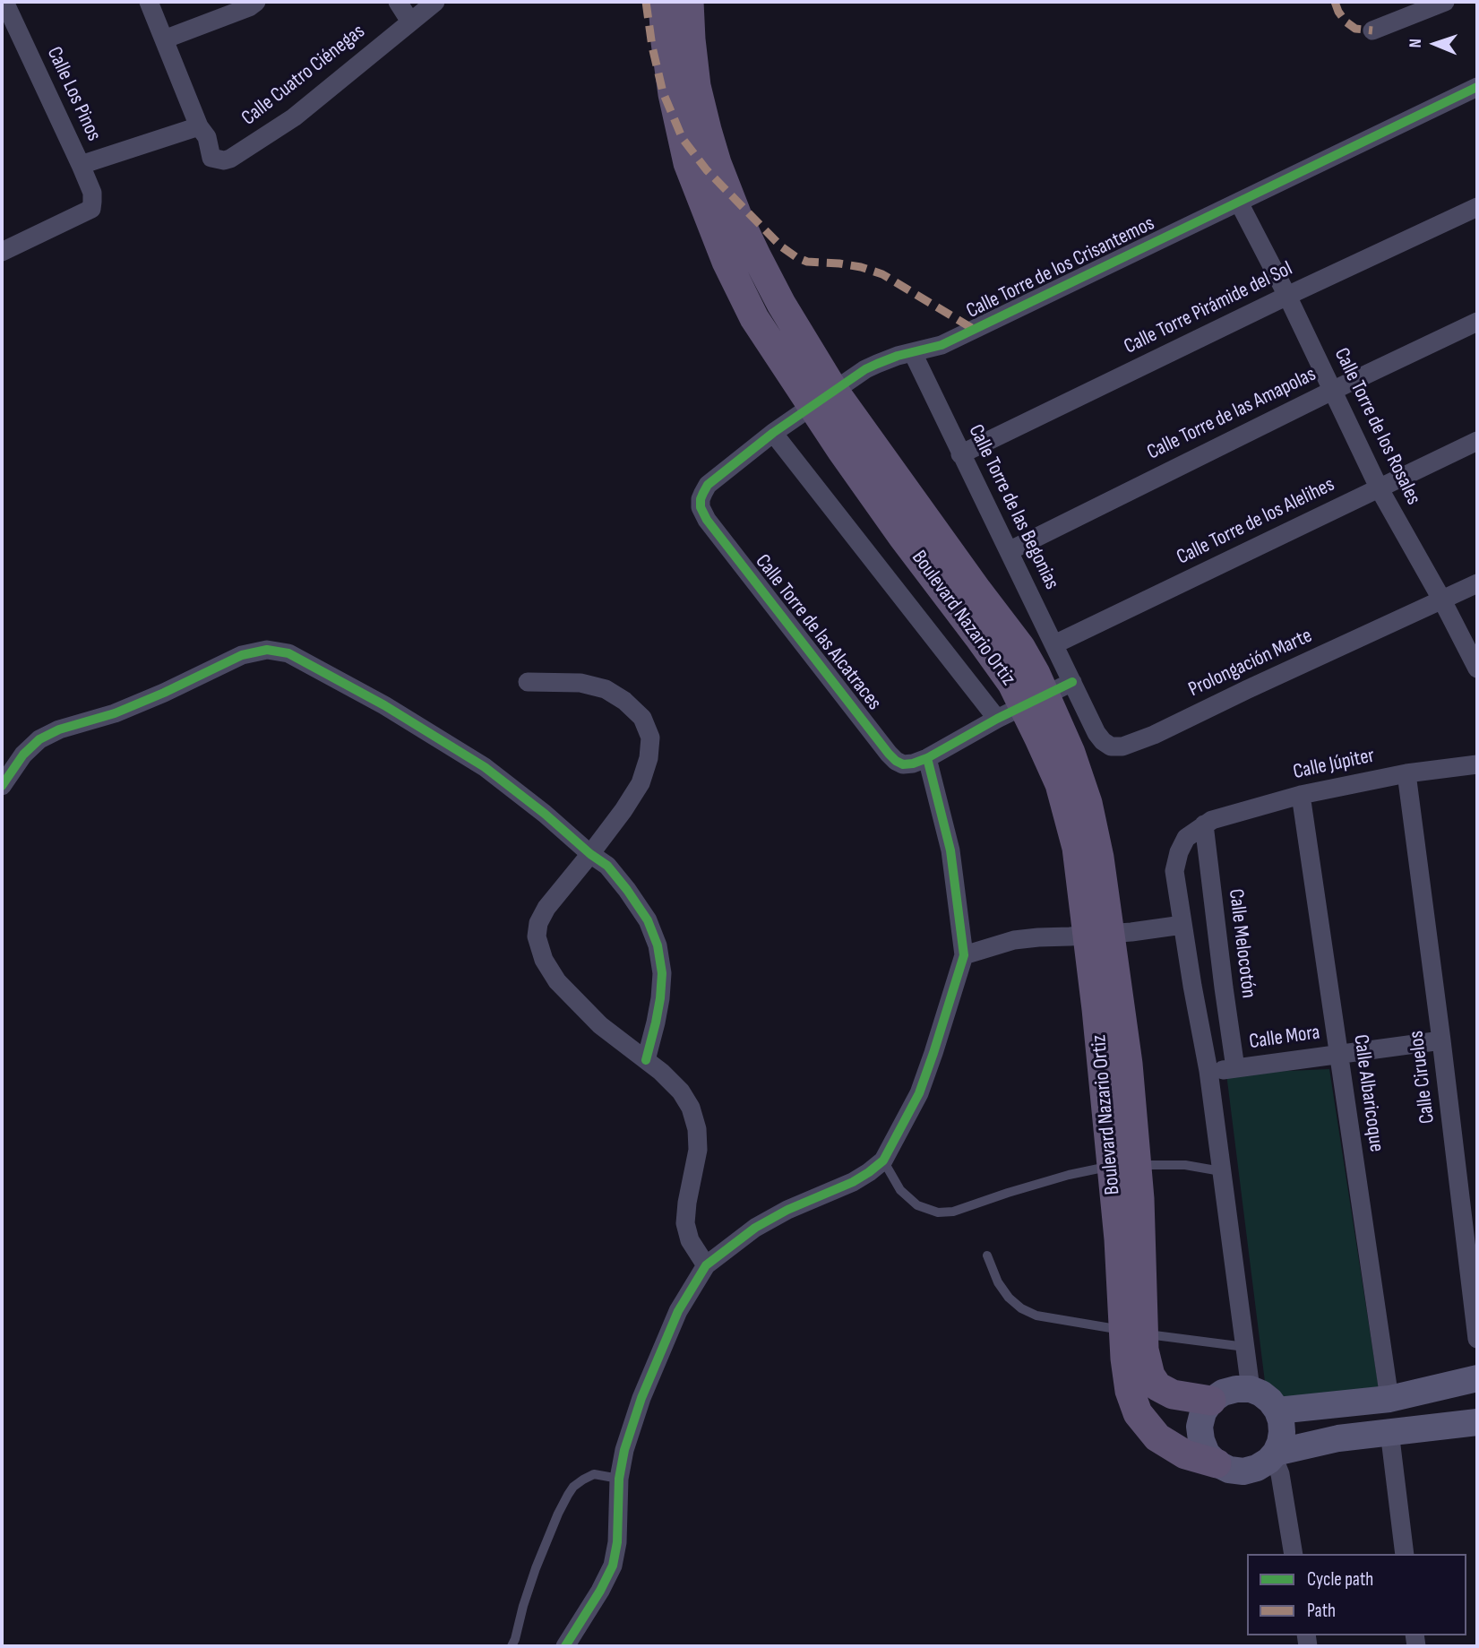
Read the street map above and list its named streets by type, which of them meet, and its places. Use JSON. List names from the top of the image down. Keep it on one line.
{"streets":{"main road":["Boulevard Nazario Ortiz"],"street":["Calle Cuatro Ciénegas","Calle Los Pinos","Calle Torre de los Crisantemos","Calle Torre Pirámide del Sol","Calle Torre de las Amapolas","Calle Torre de los Rosales","Calle Torre de las Begonias","Calle Torre de los Alelihes","Calle Torre de las Alcatraces","Prolongación Marte","Calle Júpiter","Calle Melocotón","Calle Mora","Calle Ciruelos","Calle Albaricoque"]},"crossings":[["Calle Torre de los Crisantemos","Calle Torre de los Rosales"],["Calle Torre de los Crisantemos","Calle Torre de las Begonias"],["Calle Torre de los Crisantemos","Boulevard Nazario Ortiz"],["Calle Torre de los Crisantemos","Calle Torre de las Alcatraces"],["Calle Torre Pirámide del Sol","Calle Torre de los Rosales"],["Calle Torre Pirámide del Sol","Calle Torre de las Begonias"],["Calle Torre de las Amapolas","Calle Torre de los Rosales"],["Calle Torre de las Amapolas","Calle Torre de las Begonias"],["Calle Torre de los Rosales","Calle Torre de los Alelihes"],["Calle Torre de los Rosales","Prolongación Marte"],["Calle Torre de las Begonias","Calle Torre de los Alelihes"],["Calle Torre de las Begonias","Prolongación Marte"],["Calle Júpiter","Calle Melocotón"],["Calle Júpiter","Calle Ciruelos"],["Calle Júpiter","Calle Albaricoque"],["Calle Melocotón","Calle Mora"],["Calle Mora","Calle Ciruelos"],["Calle Mora","Calle Albaricoque"]],"legend":["Cycle path","Path"],"north":"left"}
